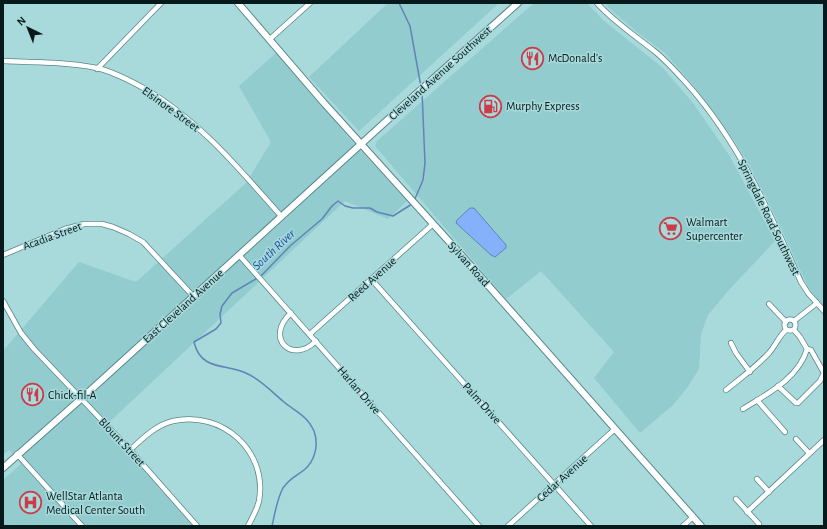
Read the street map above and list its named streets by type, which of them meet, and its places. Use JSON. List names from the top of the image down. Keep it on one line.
{"streets":{"main road":["Cleveland Avenue Southwest","Sylvan Road","East Cleveland Avenue"],"street":["Elsinore Street","Springdale Road Southwest","Acadia Street","Reed Avenue","Harlan Drive","Palm Drive","Blount Street","Cedar Avenue"]},"crossings":[["Cleveland Avenue Southwest","Sylvan Road"],["Cleveland Avenue Southwest","East Cleveland Avenue"],["Elsinore Street","East Cleveland Avenue"],["Acadia Street","East Cleveland Avenue"],["Sylvan Road","Reed Avenue"],["Sylvan Road","East Cleveland Avenue"],["Sylvan Road","Cedar Avenue"],["Reed Avenue","Harlan Drive"],["Reed Avenue","Palm Drive"],["East Cleveland Avenue","Harlan Drive"],["East Cleveland Avenue","Blount Street"],["Palm Drive","Cedar Avenue"]],"water":["South River"],"places":{"restaurant":["McDonald's","Chick-fil-A"],"fuel station":["Murphy Express"],"supermarket":["Walmart Supercenter"],"hospital":["WellStar Atlanta Medical Center South"]},"north":"top left"}
